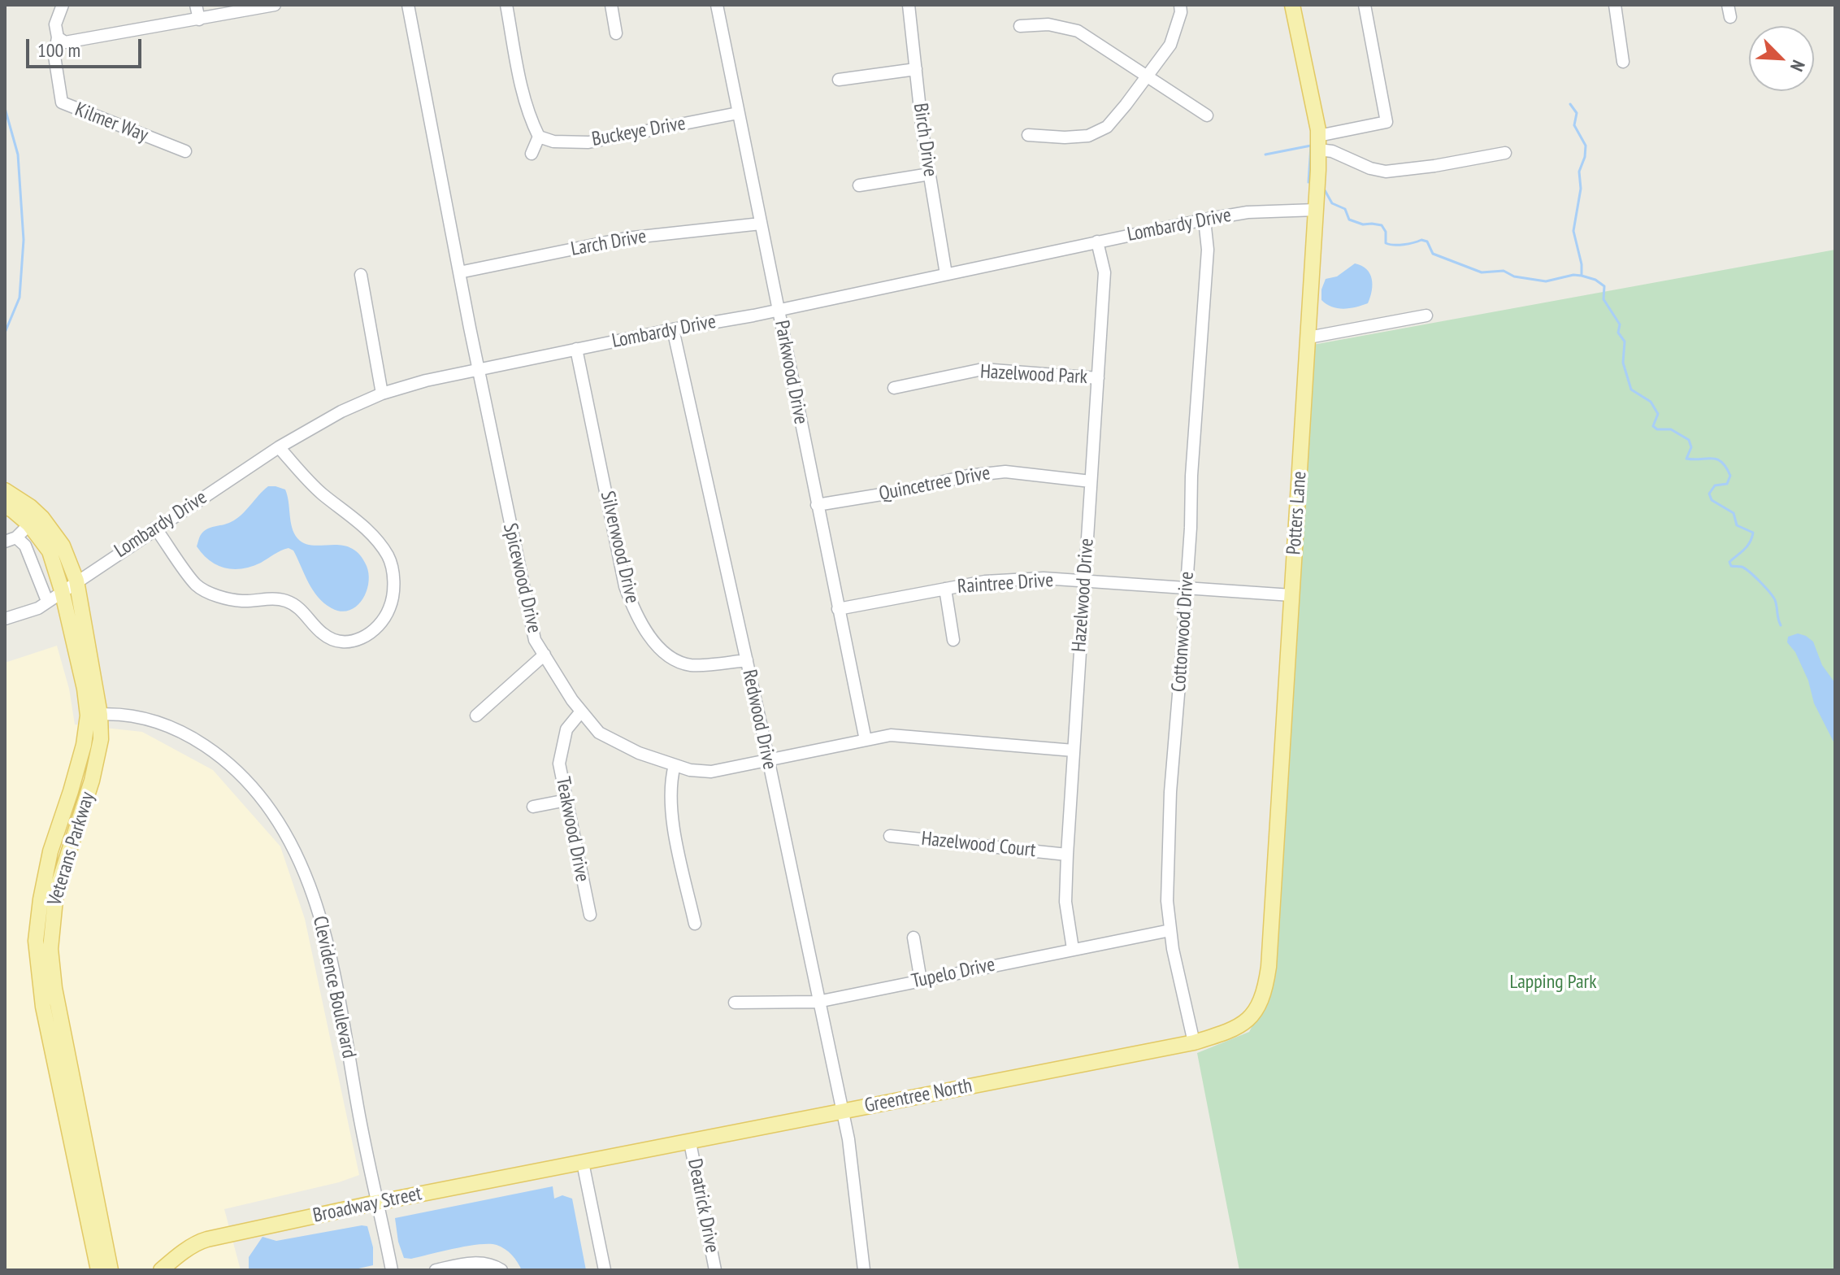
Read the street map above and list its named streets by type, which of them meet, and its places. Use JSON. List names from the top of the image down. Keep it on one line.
{"streets":{"main road":["Potters Lane","Veterans Parkway","Greentree North","Broadway Street"],"street":["Kilmer Way","Buckeye Drive","Birch Drive","Lombardy Drive","Larch Drive","Parkwood Drive","Hazelwood Park","Quincetree Drive","Silverwood Drive","Spicewood Drive","Raintree Drive","Hazelwood Drive","Cottonwood Drive","Redwood Drive","Teakwood Drive","Hazelwood Court","Tupelo Drive","Clevidence Boulevard","Deatrick Drive"]},"crossings":[["Buckeye Drive","Parkwood Drive"],["Birch Drive","Lombardy Drive"],["Lombardy Drive","Parkwood Drive"],["Lombardy Drive","Potters Lane"],["Lombardy Drive","Silverwood Drive"],["Lombardy Drive","Spicewood Drive"],["Lombardy Drive","Hazelwood Drive"],["Lombardy Drive","Cottonwood Drive"],["Lombardy Drive","Redwood Drive"],["Lombardy Drive","Veterans Parkway"],["Larch Drive","Parkwood Drive"],["Larch Drive","Spicewood Drive"],["Parkwood Drive","Quincetree Drive"],["Parkwood Drive","Spicewood Drive"],["Parkwood Drive","Raintree Drive"],["Hazelwood Park","Hazelwood Drive"],["Quincetree Drive","Hazelwood Drive"],["Potters Lane","Raintree Drive"],["Potters Lane","Greentree North"],["Silverwood Drive","Redwood Drive"],["Spicewood Drive","Hazelwood Drive"],["Spicewood Drive","Redwood Drive"],["Spicewood Drive","Teakwood Drive"],["Raintree Drive","Hazelwood Drive"],["Raintree Drive","Cottonwood Drive"],["Hazelwood Drive","Hazelwood Court"],["Hazelwood Drive","Tupelo Drive"],["Cottonwood Drive","Tupelo Drive"],["Cottonwood Drive","Greentree North"],["Redwood Drive","Tupelo Drive"],["Redwood Drive","Greentree North"],["Veterans Parkway","Clevidence Boulevard"],["Clevidence Boulevard","Broadway Street"],["Greentree North","Broadway Street"],["Greentree North","Deatrick Drive"]],"parks":["Lapping Park"],"scale_bar":"100 m","north":"bottom right"}
